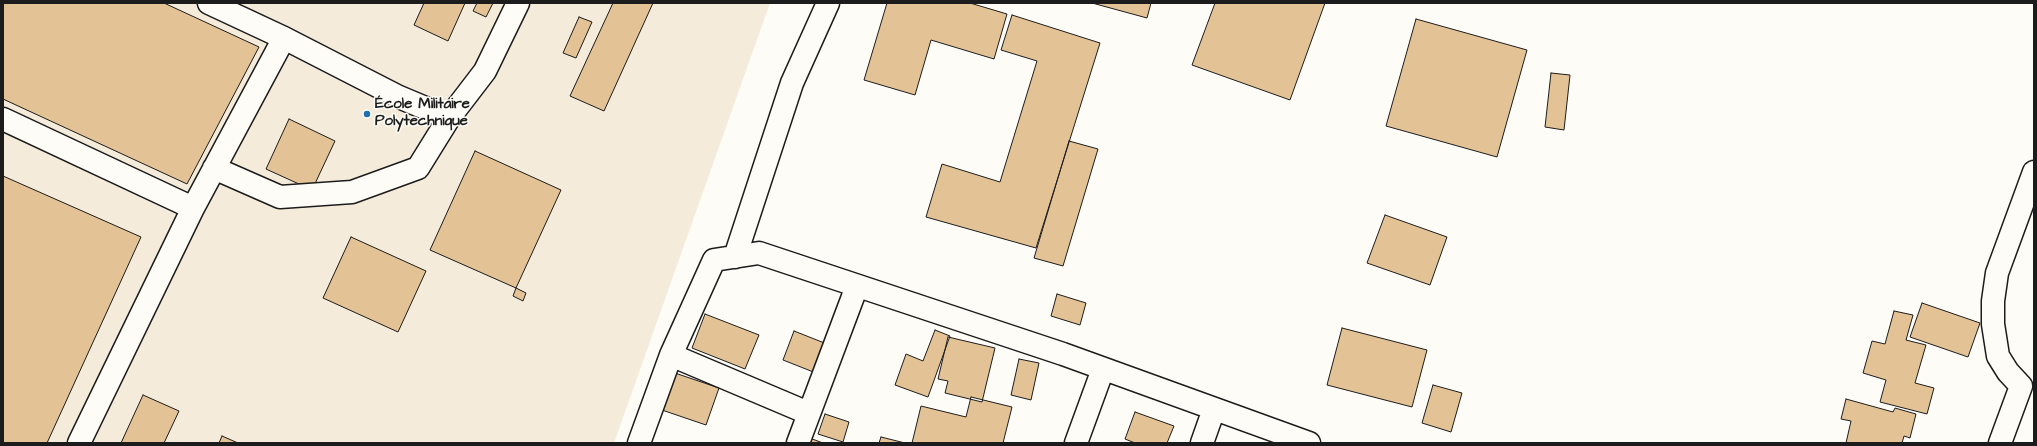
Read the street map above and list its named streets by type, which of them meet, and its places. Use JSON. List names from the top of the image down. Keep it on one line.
{"places":["École Militaire Polytechnique"]}
